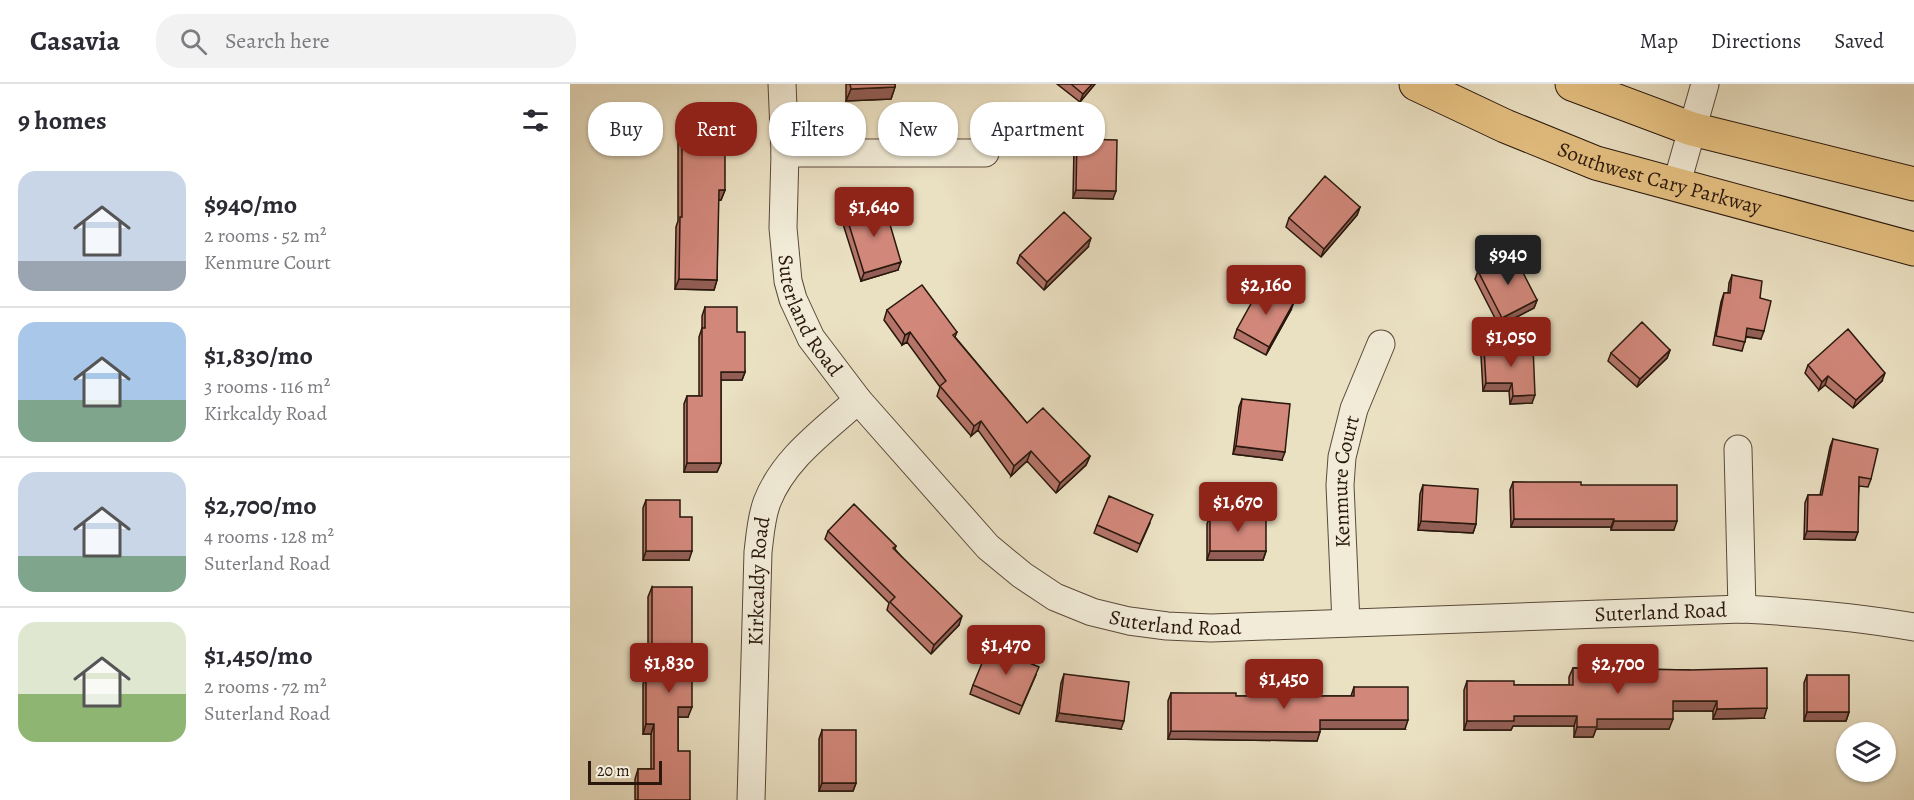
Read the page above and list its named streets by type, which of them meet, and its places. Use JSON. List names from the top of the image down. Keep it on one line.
{"streets":{"main road":["Southwest Cary Parkway"],"street":["Suterland Road","Kenmure Court","Kirkcaldy Road"]},"crossings":[["Suterland Road","Kenmure Court"],["Suterland Road","Kirkcaldy Road"]],"scale_bar":"20 m","page":{"header":"Casavia","search":"Search here","nav":["Map","Directions","Saved"],"heading":"9 homes","chip":["Buy","Rent","Filters","New","Apartment"],"list":[{"name":"$940/mo","note":"2 rooms · 52 m² · Kenmure Court"},{"name":"$1,830/mo","note":"3 rooms · 116 m² · Kirkcaldy Road"},{"name":"$2,700/mo","note":"4 rooms · 128 m² · Suterland Road"},{"name":"$1,450/mo","note":"2 rooms · 72 m² · Suterland Road"}],"price":["$1,640","$940","$2,160","$1,050","$1,670","$1,470","$1,830","$2,700","$1,450"],"scale":"20 m"}}
